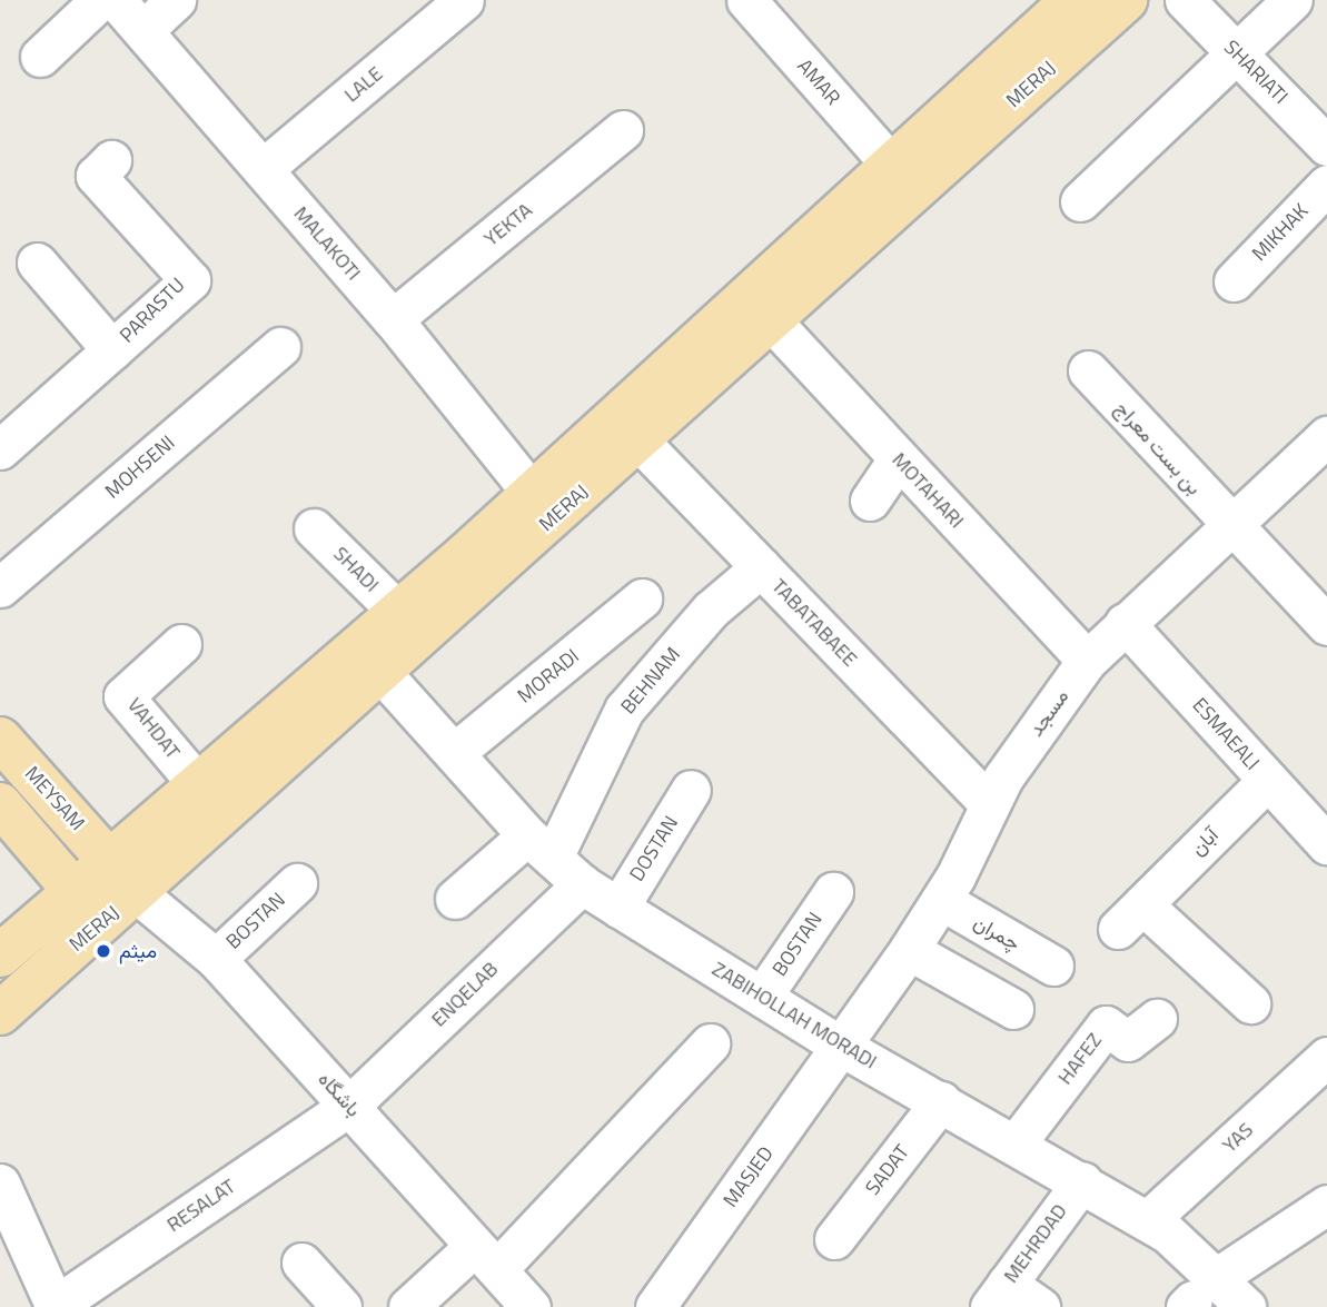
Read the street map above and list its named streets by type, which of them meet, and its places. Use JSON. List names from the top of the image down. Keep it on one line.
{"streets":{"main road":["MERAJ","MEYSAM"],"street":["SHARIATI","AMAR","LALE","YEKTA","MIKHAK","MALAKOTI","PARASTU","بن بست معراج","MOHSENI","MOTAHARI","SHADI","TABATABAEE","MORADI","BEHNAM","مسجد","VAHDAT","ESMAEALI","آبان","DOSTAN","BOSTAN","چمران","ENQELAB","ZABIHOLLAH MORADI","HAFEZ","باشگاه","YAS","SADAT","MASJED","RESALAT","MEHRDAD"]},"crossings":[["AMAR","MERAJ"],["LALE","MALAKOTI"],["MERAJ","MALAKOTI"],["MERAJ","MOTAHARI"],["MERAJ","SHADI"],["MERAJ","TABATABAEE"],["MERAJ","VAHDAT"],["MERAJ","MEYSAM"],["MERAJ","ZABIHOLLAH MORADI"],["MERAJ","باشگاه"],["YEKTA","MALAKOTI"],["بن بست معراج","مسجد"],["MOTAHARI","مسجد"],["TABATABAEE","BEHNAM"],["TABATABAEE","مسجد"],["MORADI","ZABIHOLLAH MORADI"],["BEHNAM","ZABIHOLLAH MORADI"],["مسجد","ESMAEALI"],["مسجد","چمران"],["مسجد","ZABIHOLLAH MORADI"],["مسجد","MASJED"],["ESMAEALI","آبان"],["DOSTAN","ZABIHOLLAH MORADI"],["BOSTAN","ZABIHOLLAH MORADI"],["BOSTAN","باشگاه"],["ENQELAB","ZABIHOLLAH MORADI"],["ENQELAB","باشگاه"],["ENQELAB","RESALAT"],["ZABIHOLLAH MORADI","HAFEZ"],["ZABIHOLLAH MORADI","YAS"],["ZABIHOLLAH MORADI","SADAT"],["ZABIHOLLAH MORADI","MASJED"],["ZABIHOLLAH MORADI","MEHRDAD"],["باشگاه","RESALAT"]],"places":["میثم"]}
